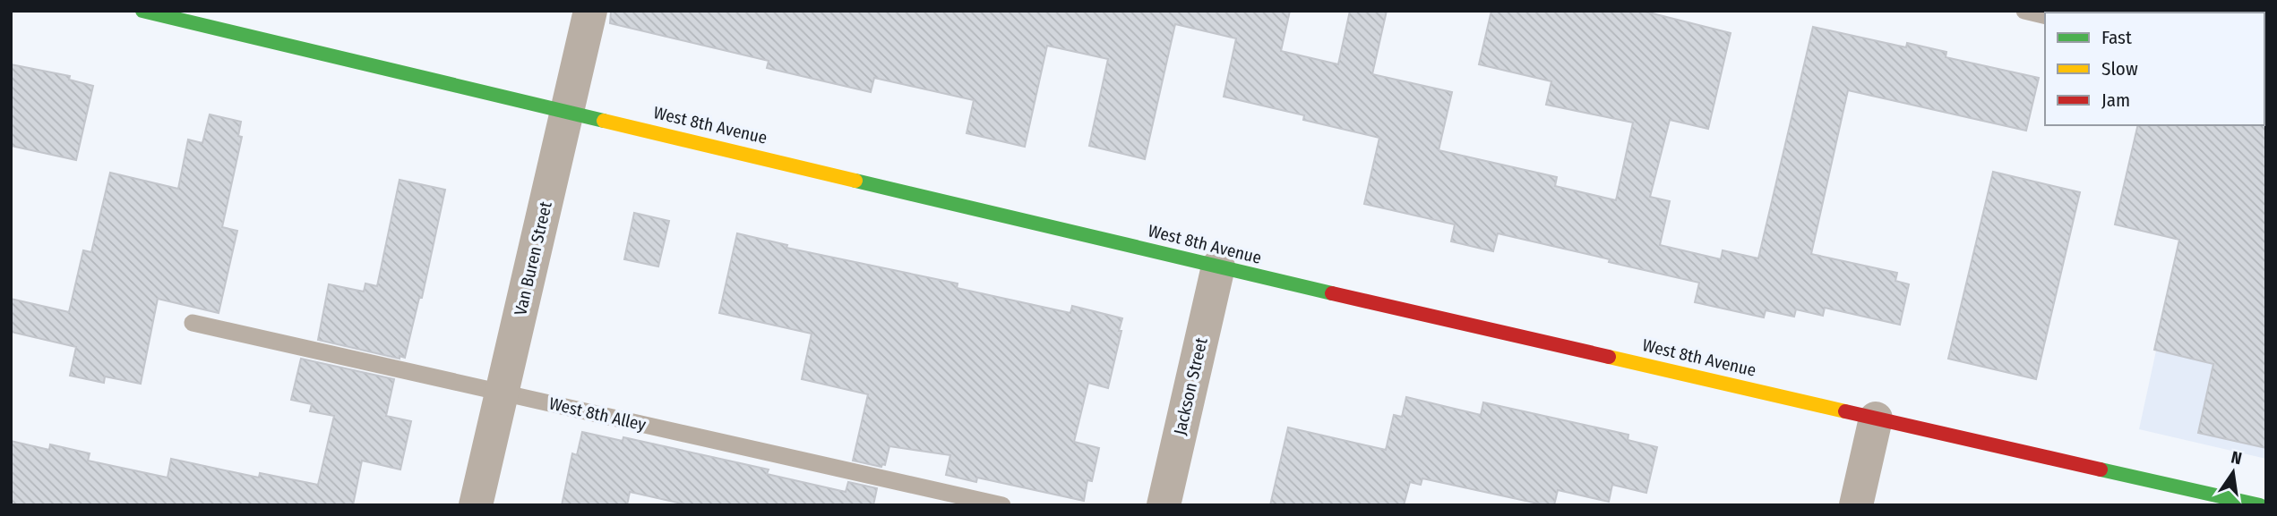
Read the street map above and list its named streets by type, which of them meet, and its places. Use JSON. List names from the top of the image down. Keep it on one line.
{"streets":{"street":["West 8th Avenue","Van Buren Street","Jackson Street"],"lane":["West 8th Alley"]},"crossings":[["West 8th Avenue","Van Buren Street"],["West 8th Avenue","Jackson Street"],["Van Buren Street","West 8th Alley"]],"legend":["Fast","Slow","Jam"],"north":"top"}
